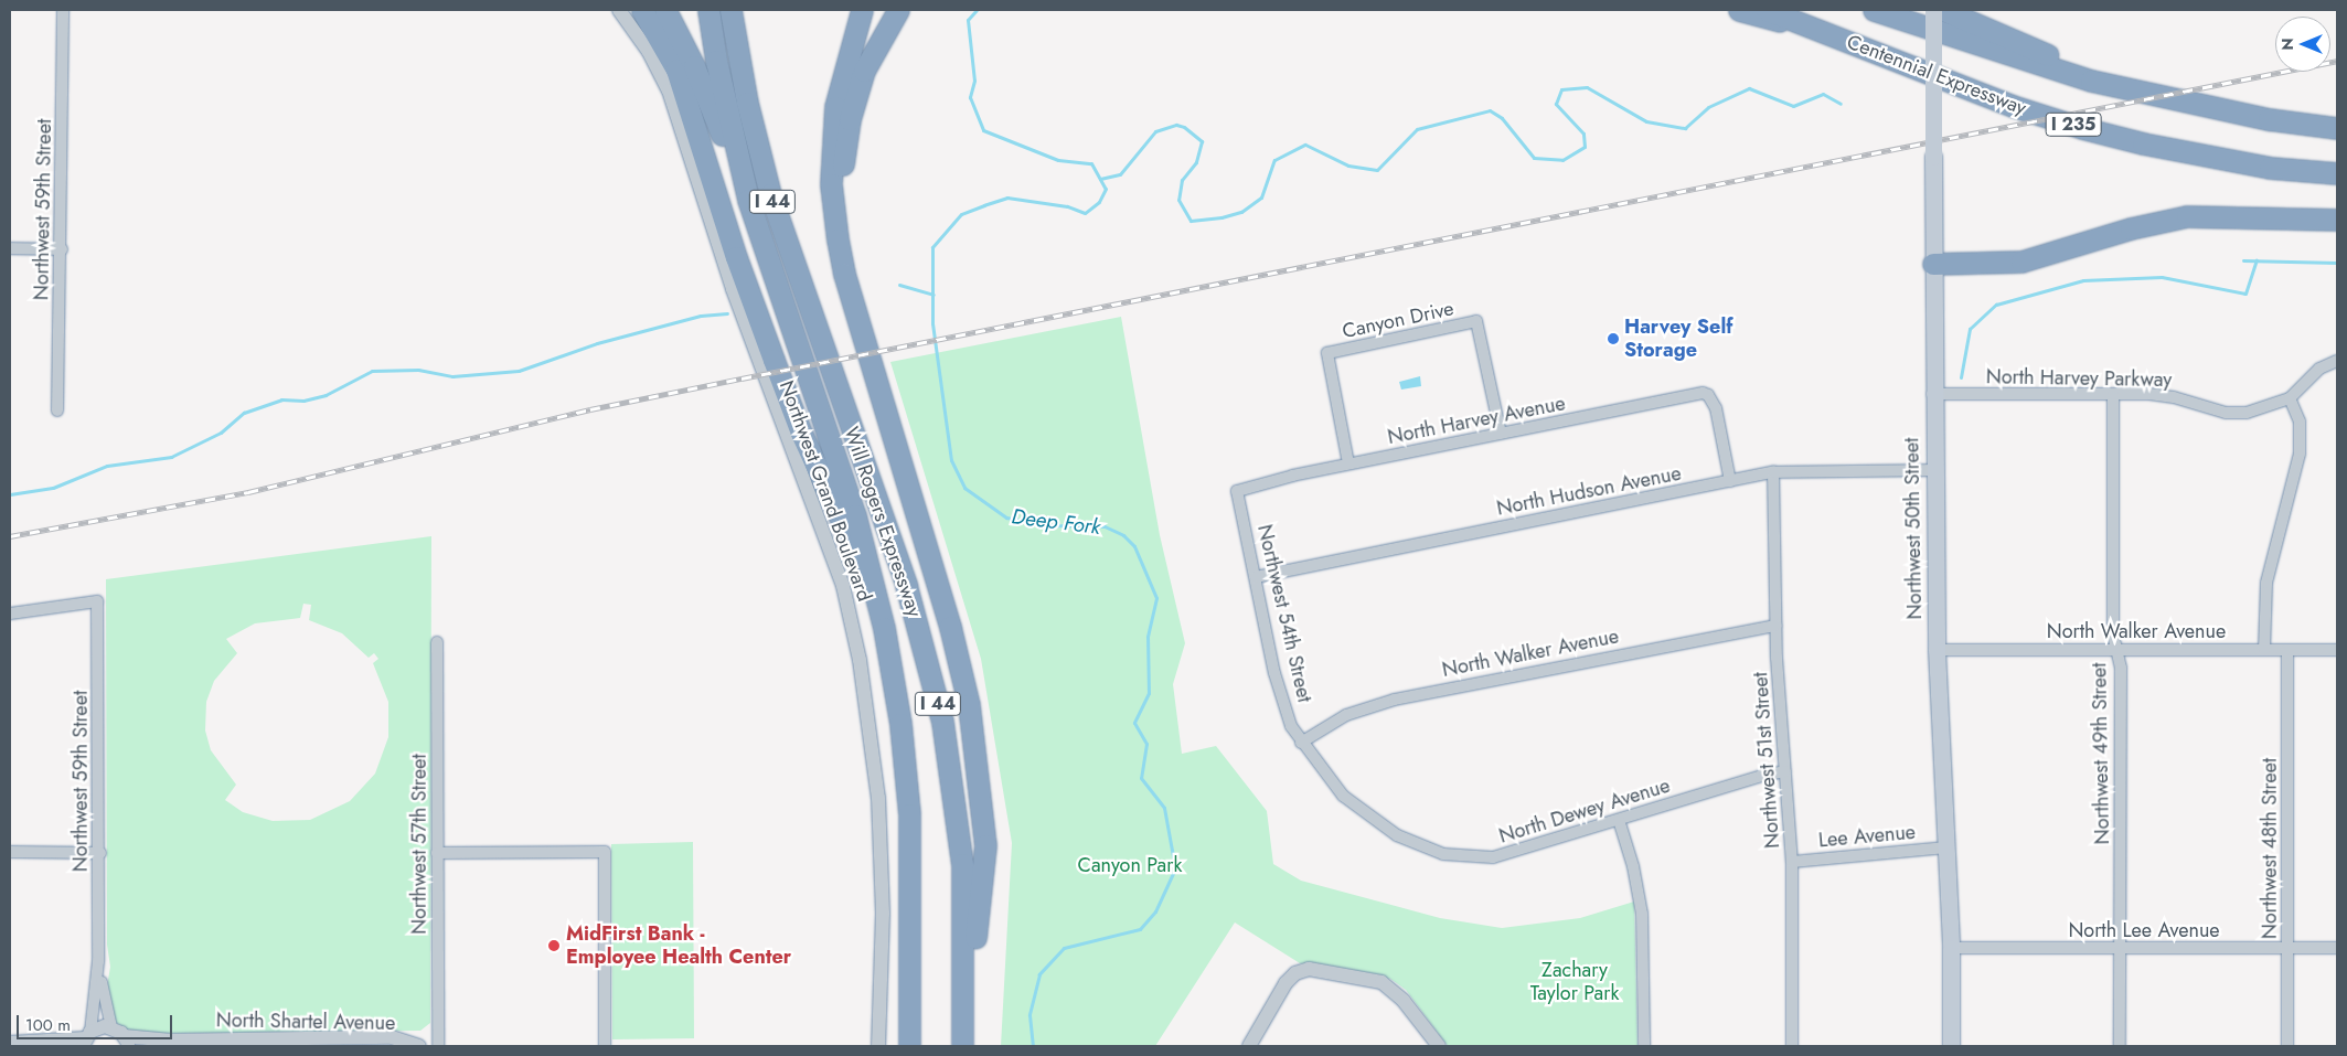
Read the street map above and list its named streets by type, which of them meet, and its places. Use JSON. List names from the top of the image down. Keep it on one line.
{"streets":{"highway":["Centennial Expressway","I 235","I 44","Will Rogers Expressway"],"main road":["Northwest 50th Street"],"street":["Northwest 59th Street","Canyon Drive","North Harvey Parkway","North Harvey Avenue","Northwest Grand Boulevard","North Hudson Avenue","Northwest 54th Street","North Walker Avenue","Northwest 49th Street","Northwest 51st Street","North Dewey Avenue","Lee Avenue","Northwest 57th Street","Northwest 48th Street","North Lee Avenue","North Shartel Avenue"]},"crossings":[["Northwest 59th Street","North Shartel Avenue"],["Canyon Drive","North Harvey Avenue"],["North Harvey Parkway","Northwest 50th Street"],["North Harvey Parkway","Northwest 49th Street"],["North Harvey Avenue","North Hudson Avenue"],["North Harvey Avenue","Northwest 54th Street"],["North Hudson Avenue","Northwest 50th Street"],["North Hudson Avenue","Northwest 54th Street"],["North Hudson Avenue","Northwest 51st Street"],["Northwest 50th Street","North Walker Avenue"],["Northwest 50th Street","Lee Avenue"],["Northwest 50th Street","North Lee Avenue"],["Northwest 54th Street","North Walker Avenue"],["Northwest 54th Street","North Dewey Avenue"],["North Walker Avenue","Northwest 49th Street"],["North Walker Avenue","Northwest 51st Street"],["North Walker Avenue","North Dewey Avenue"],["North Walker Avenue","Northwest 48th Street"],["Northwest 49th Street","North Lee Avenue"],["Northwest 51st Street","North Dewey Avenue"],["Northwest 51st Street","Lee Avenue"],["Northwest 48th Street","North Lee Avenue"]],"water":["Deep Fork"],"parks":["Canyon Park","Zachary Taylor Park"],"places":["Harvey Self Storage","MidFirst Bank - Employee Health Center"],"scale_bar":"100 m","north":"left"}
